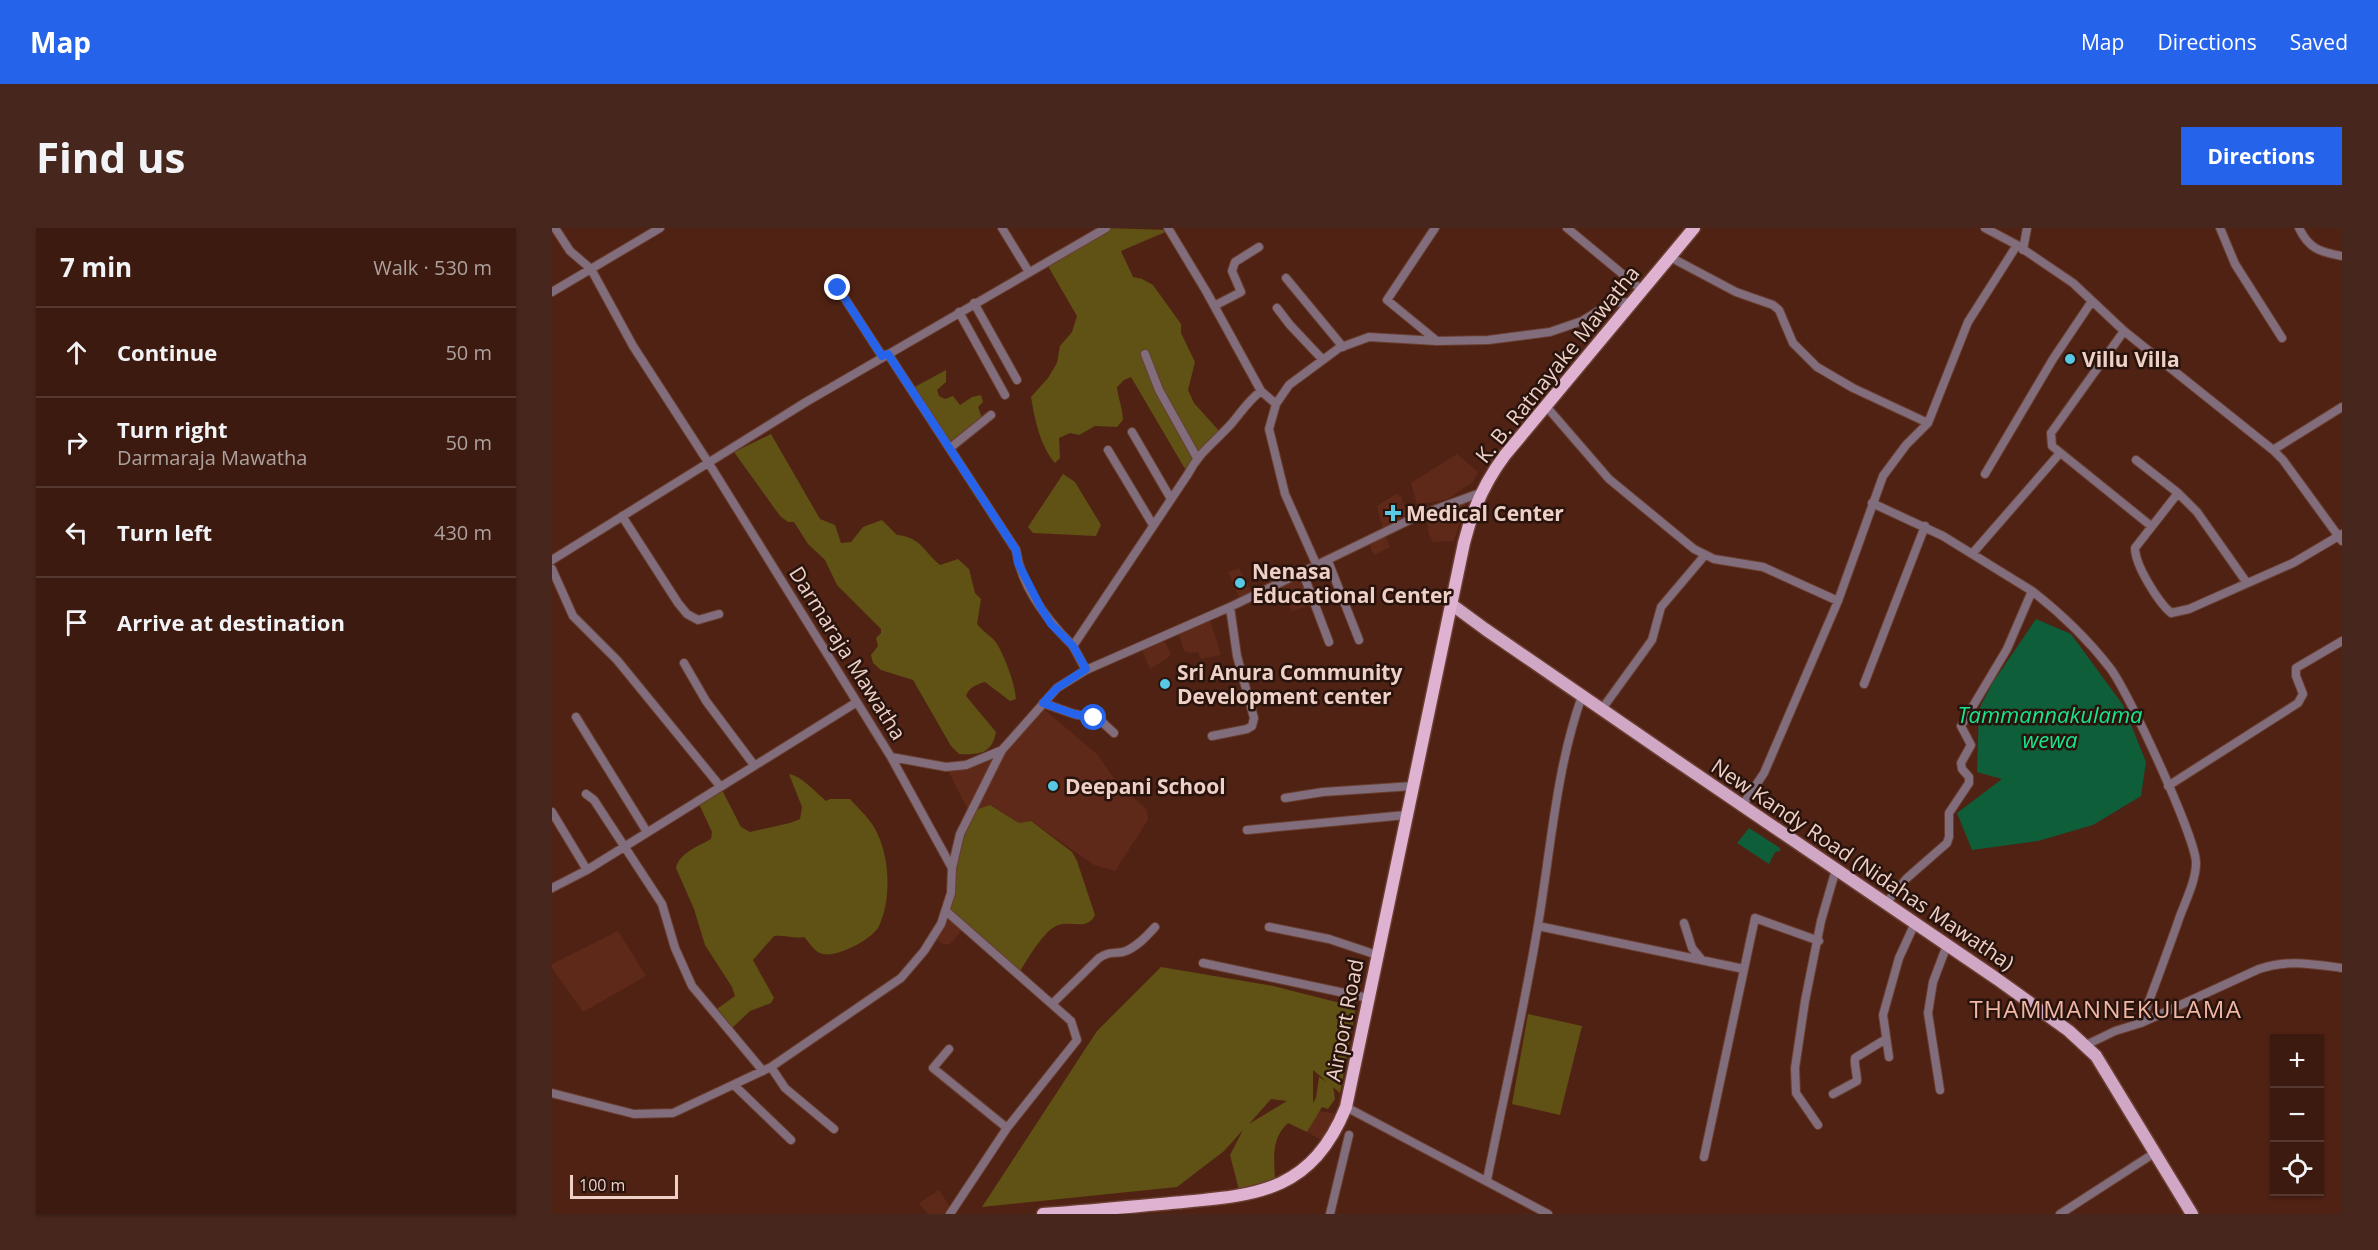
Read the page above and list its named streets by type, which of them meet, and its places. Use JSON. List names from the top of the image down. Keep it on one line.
{"streets":{"highway":["K. B. Ratnayake Mawatha","Airport Road"],"main road":["New Kandy Road (Nidahas Mawatha)"],"street":["Darmaraja Mawatha"]},"crossings":[["K. B. Ratnayake Mawatha","Darmaraja Mawatha"],["K. B. Ratnayake Mawatha","New Kandy Road (Nidahas Mawatha)"],["K. B. Ratnayake Mawatha","Airport Road"],["New Kandy Road (Nidahas Mawatha)","Airport Road"]],"districts":["THAMMANNEKULAMA"],"water":["Tammannakulama wewa"],"places":{"other":["Villu Villa","Nenasa Educational Center","Sri Anura Community Development center","Deepani School"],"health":["Medical Center"]},"scale_bar":"100 m","page":{"header":"Map","nav":["Map","Directions","Saved"],"buttons":"Directions","title":"Find us","heading":["7 min","Walk · 530 m"],"list":[["Continue","50 m"],["Turn right","Darmaraja Mawatha","50 m"],["Turn left","430 m"],"Arrive at destination"],"map_buttons":["+","−"],"scale":"100 m"}}
